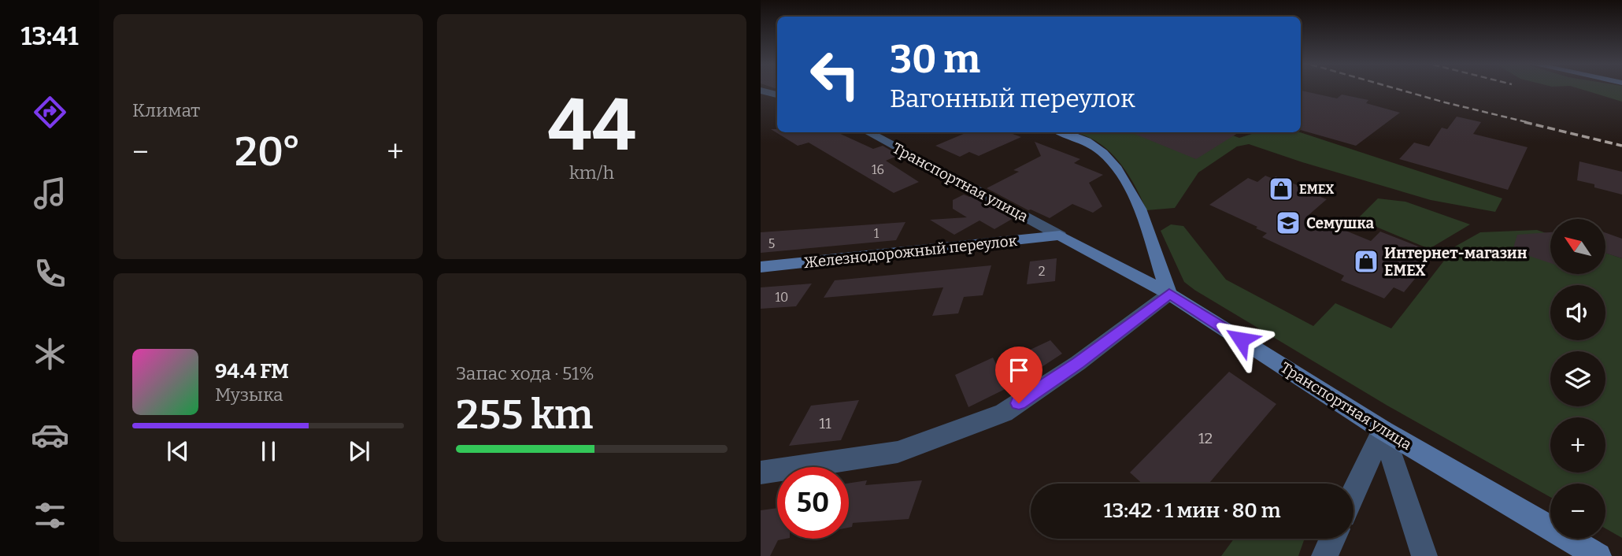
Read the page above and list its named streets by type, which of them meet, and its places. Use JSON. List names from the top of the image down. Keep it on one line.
{"streets":{"main road":["Транспортная улица","Железнодорожный переулок"]},"crossings":[["Транспортная улица","Железнодорожный переулок"]],"places":{"shop":["EMEX","Интернет-магазин EMEX"],"school or university":["Семушка"]},"house_numbers":["16","1","5","2","10","11","12"],"north":"top left","page":{"tabs":"13:41","tile":["Климат",["44","km/h"],["Запас хода · 51%","255 km"]],"turn":["30 m","Вагонный переулок"],"heat":["−","20°","+"],"map_buttons":["+","−"],"song":["94.4 FM","Музыка"],"limit":"50","trip":"13:42 · 1 мин · 80 m"}}
